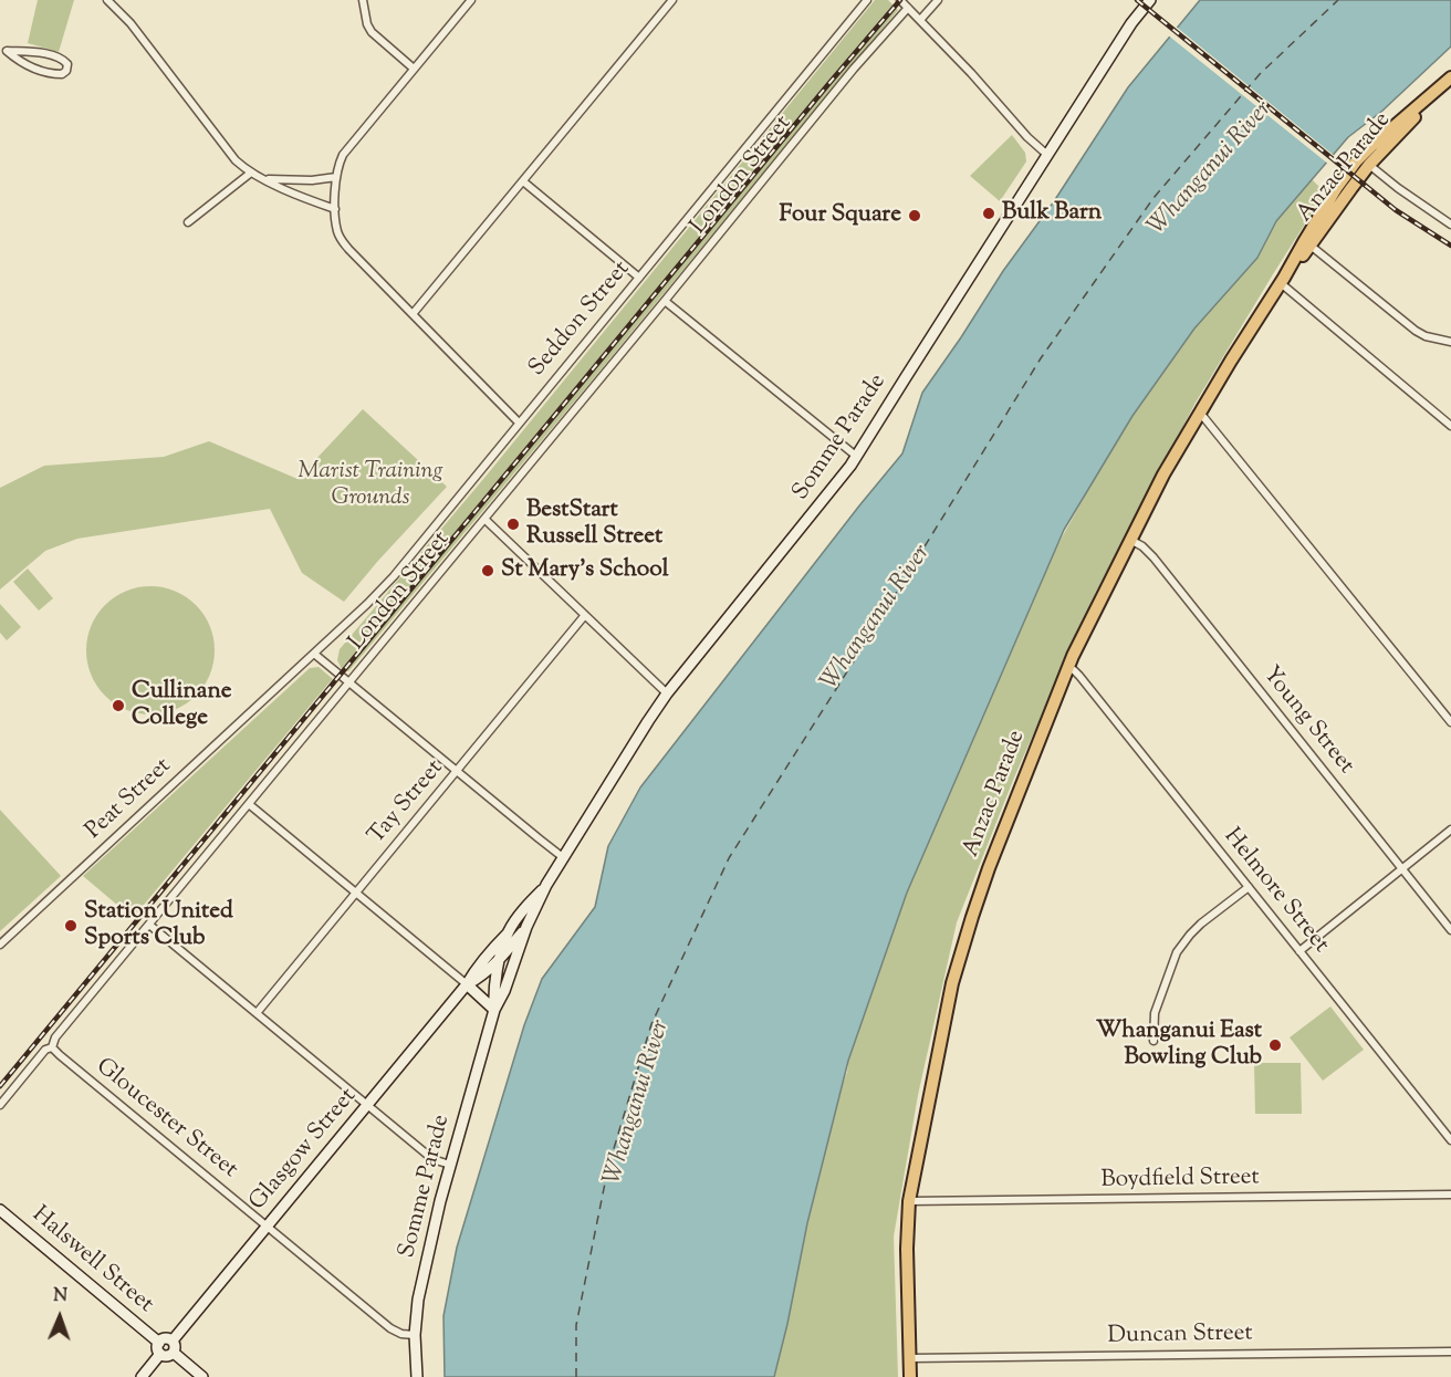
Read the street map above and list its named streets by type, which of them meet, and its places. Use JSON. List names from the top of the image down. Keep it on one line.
{"streets":{"main road":["Anzac Parade","Somme Parade","Glasgow Street","Halswell Street"],"street":["London Street","Seddon Street","Young Street","Peat Street","Tay Street","Helmore Street","Gloucester Street","Boydfield Street","Duncan Street"]},"crossings":[["Anzac Parade","Young Street"],["Anzac Parade","Helmore Street"],["Anzac Parade","Boydfield Street"],["Anzac Parade","Duncan Street"],["London Street","Gloucester Street"],["Seddon Street","Peat Street"],["Somme Parade","Gloucester Street"],["Somme Parade","Glasgow Street"],["Gloucester Street","Glasgow Street"],["Glasgow Street","Halswell Street"]],"water":["Whanganui River"],"parks":["Marist Training Grounds"],"places":["Bulk Barn","Four Square","BestStart Russell Street","St Mary's School","Cullinane College","Station United Sports Club","Whanganui East Bowling Club"],"north":"top"}
